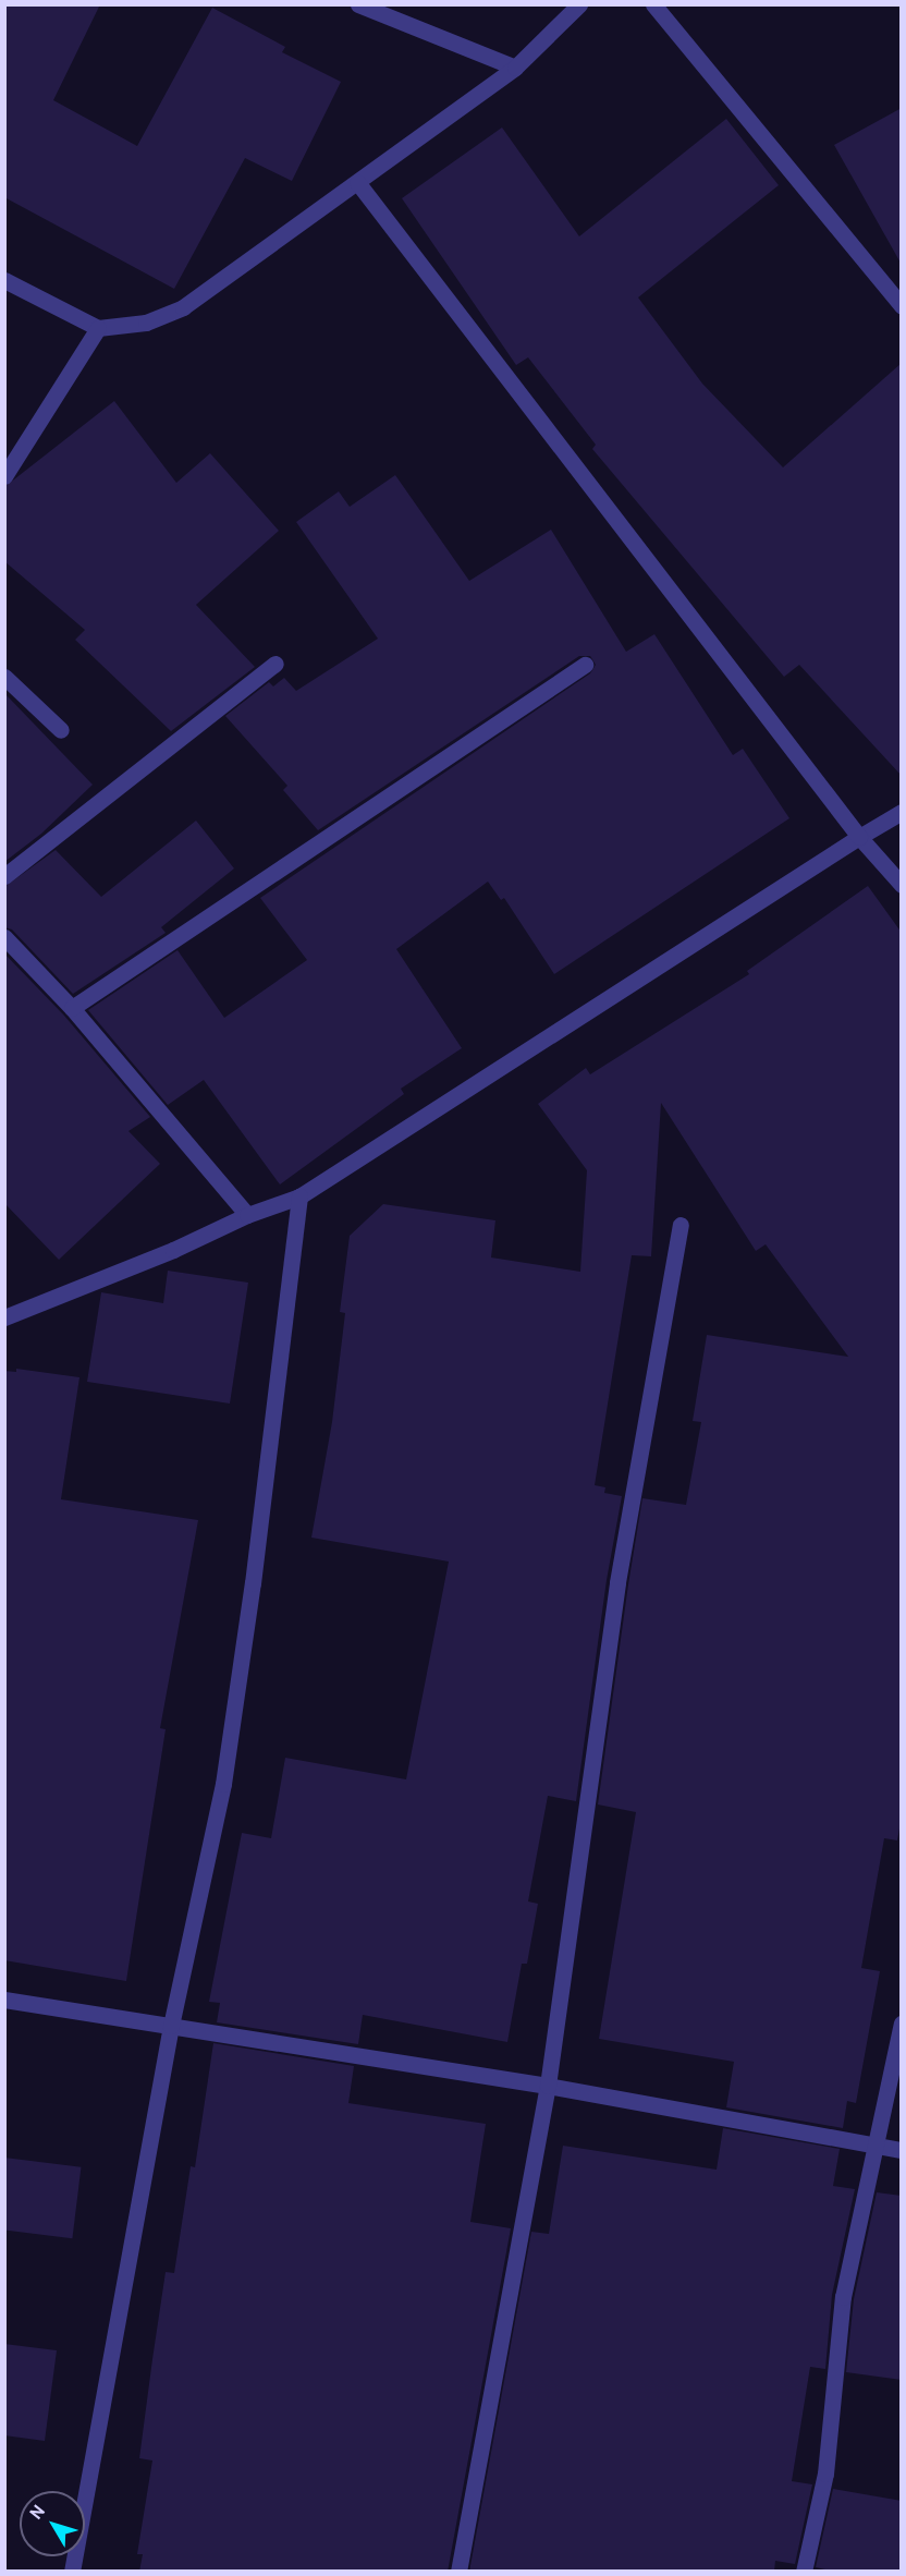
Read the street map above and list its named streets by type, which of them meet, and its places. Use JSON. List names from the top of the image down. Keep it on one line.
{"north":"top left"}
